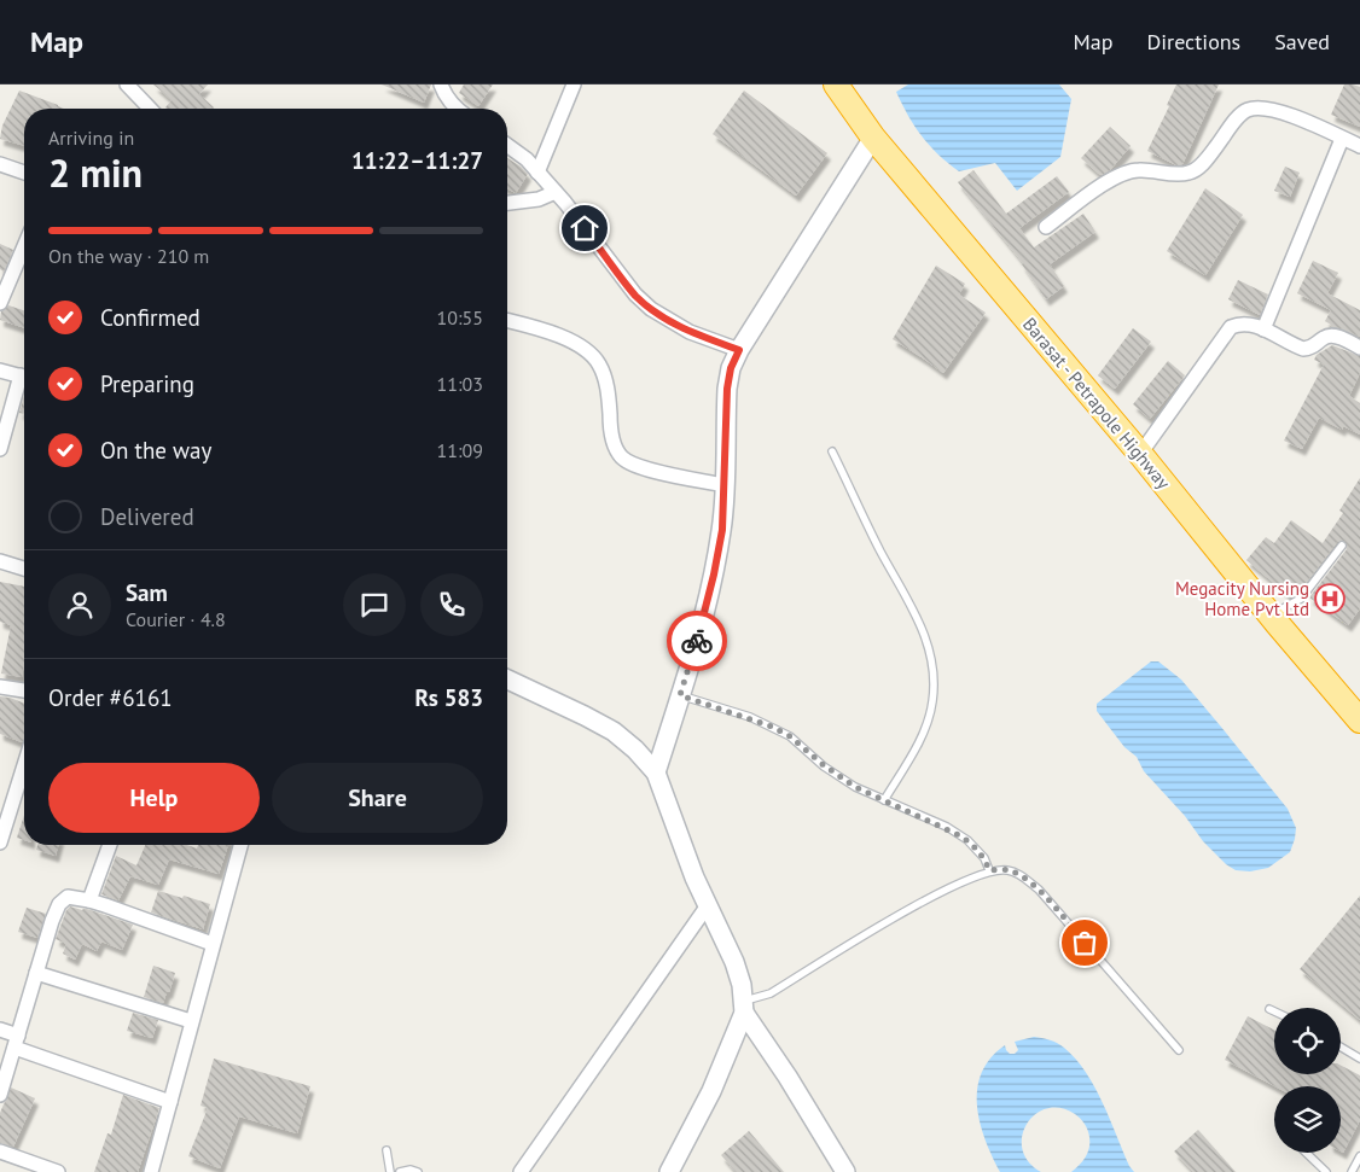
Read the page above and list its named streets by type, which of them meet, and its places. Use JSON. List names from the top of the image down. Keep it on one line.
{"streets":{"highway":["Barasat - Petrapole Highway"]},"places":{"hospital":["Megacity Nursing Home Pvt Ltd"]},"page":{"header":"Map","nav":["Map","Directions","Saved"],"heading":["2 min","Arriving in","11:22–11:27"],"panel":["Sam","Courier · 4.8","Order #6161","Rs 583"],"bar":"On the way · 210 m","list":[["Confirmed","10:55"],["Preparing","11:03"],["On the way","11:09"],"Delivered"],"buttons":["Help","Share"]}}
